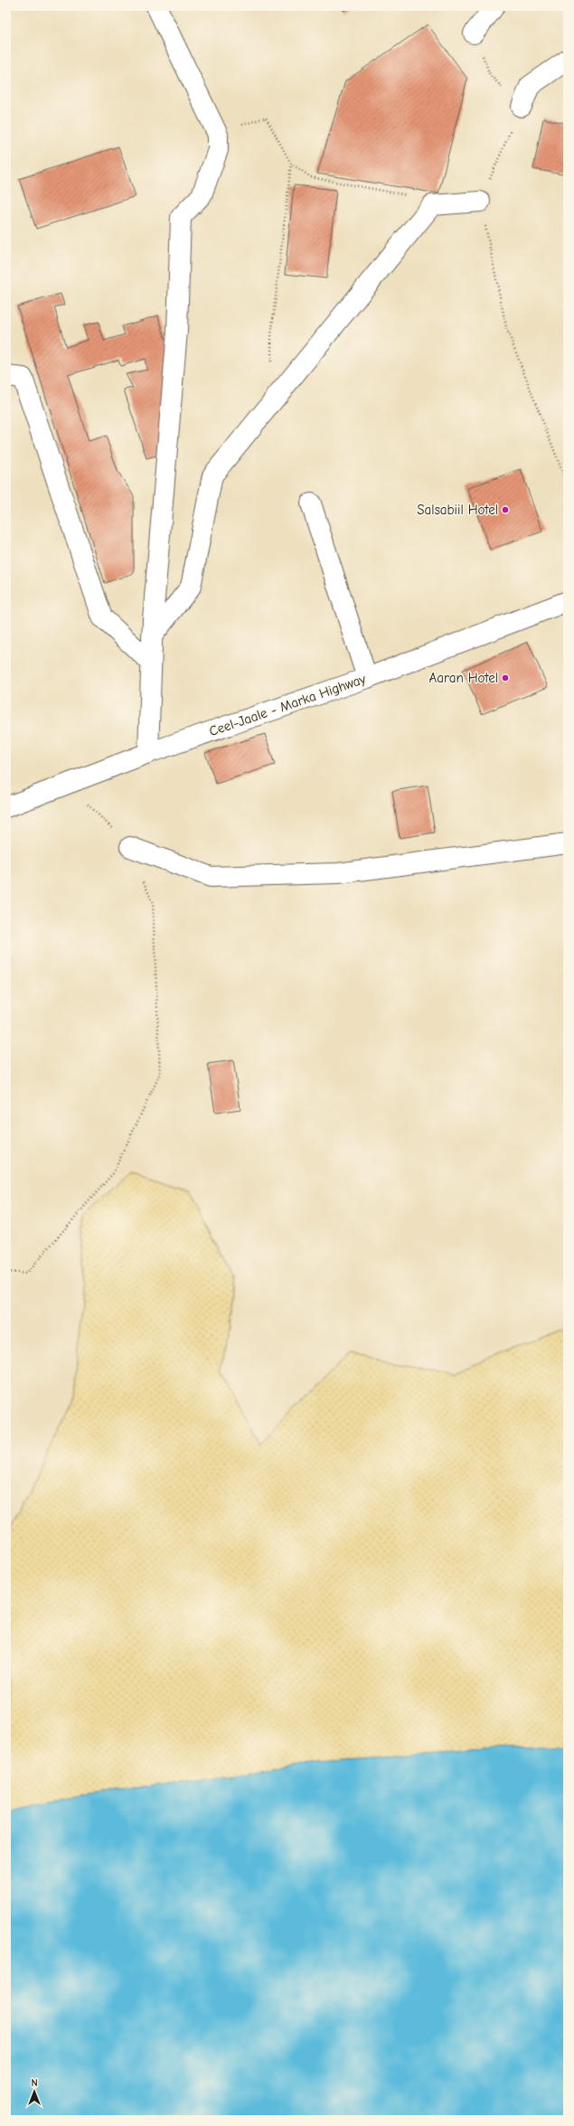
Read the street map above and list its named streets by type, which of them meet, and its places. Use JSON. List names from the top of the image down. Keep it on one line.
{"streets":{"street":["Ceel-Jaale - Marka Highway"]},"places":["Salsabiil Hotel","Aaran Hotel"],"north":"top"}
